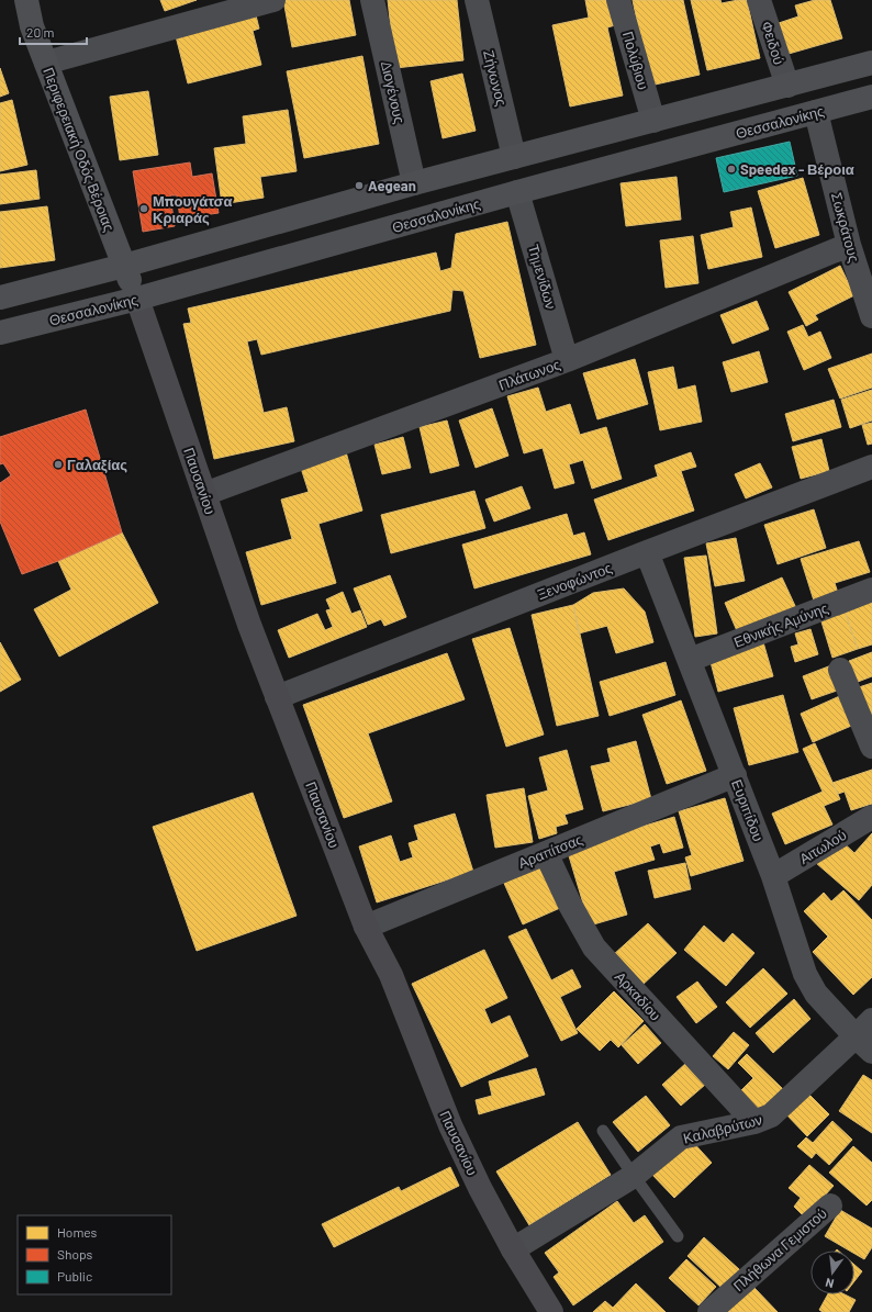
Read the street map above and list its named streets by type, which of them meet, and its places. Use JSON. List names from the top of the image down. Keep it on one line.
{"streets":{"main road":["Θεσσαλονίκης","Περιφερειακή Οδός Βέροιας","Παυσανίου"],"street":["Φειδού","Πολύβιου","Ζήνωνος","Διογένους","Σωκράτους","Τημενίδων","Πλάτωνος","Ξενοφώντος","Εθνικής Αμύνης","Ευριπίδου","Αιτωλού","Αραπίτσας","Αρκαδίου","Καλαβρύτων","Πλήθωνα Γεμιστού"]},"crossings":[["Θεσσαλονίκης","Περιφερειακή Οδός Βέροιας"],["Θεσσαλονίκης","Σωκράτους"],["Θεσσαλονίκης","Τημενίδων"],["Θεσσαλονίκης","Παυσανίου"],["Περιφερειακή Οδός Βέροιας","Παυσανίου"],["Σωκράτους","Πλάτωνος"],["Τημενίδων","Πλάτωνος"],["Πλάτωνος","Παυσανίου"],["Παυσανίου","Ξενοφώντος"],["Παυσανίου","Αραπίτσας"],["Παυσανίου","Καλαβρύτων"],["Ξενοφώντος","Ευριπίδου"],["Εθνικής Αμύνης","Ευριπίδου"],["Ευριπίδου","Αιτωλού"],["Ευριπίδου","Αραπίτσας"],["Ευριπίδου","Καλαβρύτων"],["Αραπίτσας","Αρκαδίου"],["Αρκαδίου","Καλαβρύτων"]],"places":["Speedex - Βέροια","Aegean","Μπουγάτσα Κριαράς","Γαλαξίας"],"legend":["Homes","Shops","Public"],"scale_bar":"20 m","north":"bottom"}
